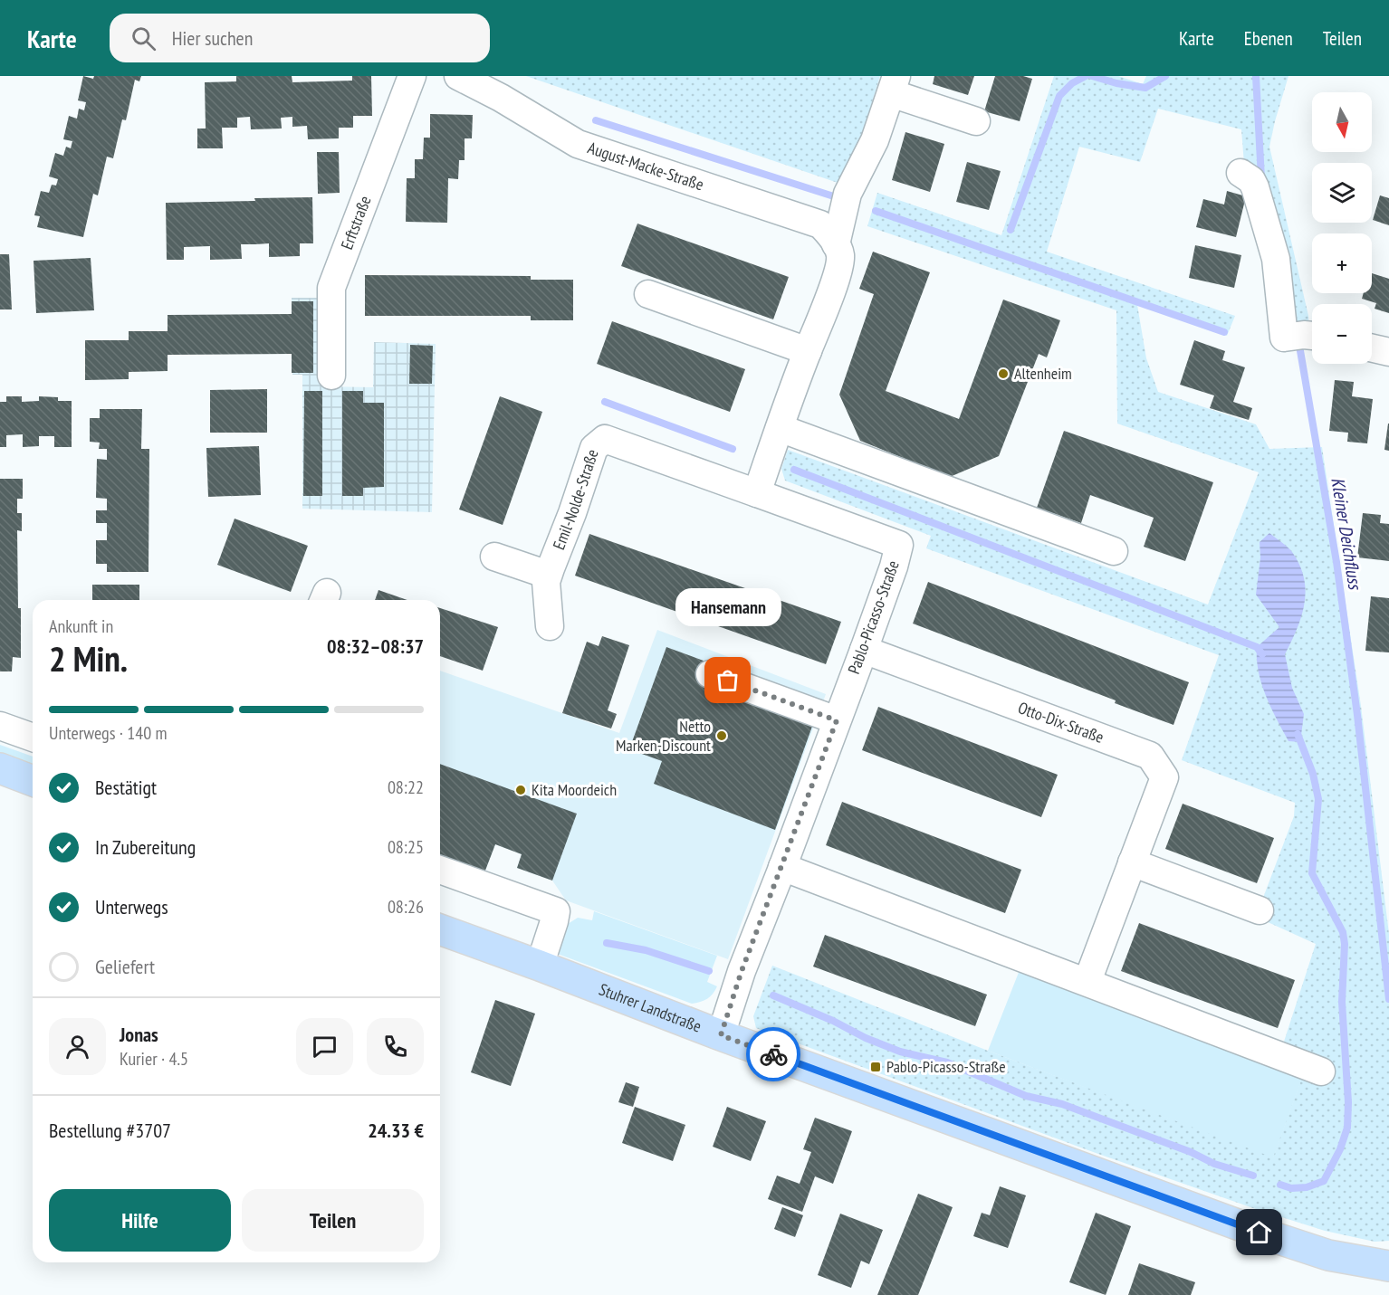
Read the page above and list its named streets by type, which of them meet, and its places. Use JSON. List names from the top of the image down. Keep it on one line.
{"streets":{"main road":["Stuhrer Landstraße"],"street":["August-Macke-Straße","Erftstraße","Emil-Nolde-Straße","Pablo-Picasso-Straße","Otto-Dix-Straße"]},"crossings":[["Emil-Nolde-Straße","Pablo-Picasso-Straße"],["Pablo-Picasso-Straße","Otto-Dix-Straße"],["Pablo-Picasso-Straße","Stuhrer Landstraße"]],"water":["Kleiner Deichfluss"],"places":{"other":["Altenheim","Hansemann","Netto Marken-Discount","Kita Moordeich"],"transit":["Pablo-Picasso-Straße"]},"north":"bottom","page":{"header":"Karte","search":"Hier suchen","nav":["Karte","Ebenen","Teilen"],"map_buttons":["+","−"],"bubble":"Hansemann","heading":["2 Min.","Ankunft in","08:32–08:37"],"panel":["Jonas","Kurier · 4.5","Bestellung #3707","24.33 €"],"bar":"Unterwegs · 140 m","list":[["Bestätigt","08:22"],["In Zubereitung","08:25"],["Unterwegs","08:26"],"Geliefert"],"buttons":["Hilfe","Teilen"]}}
